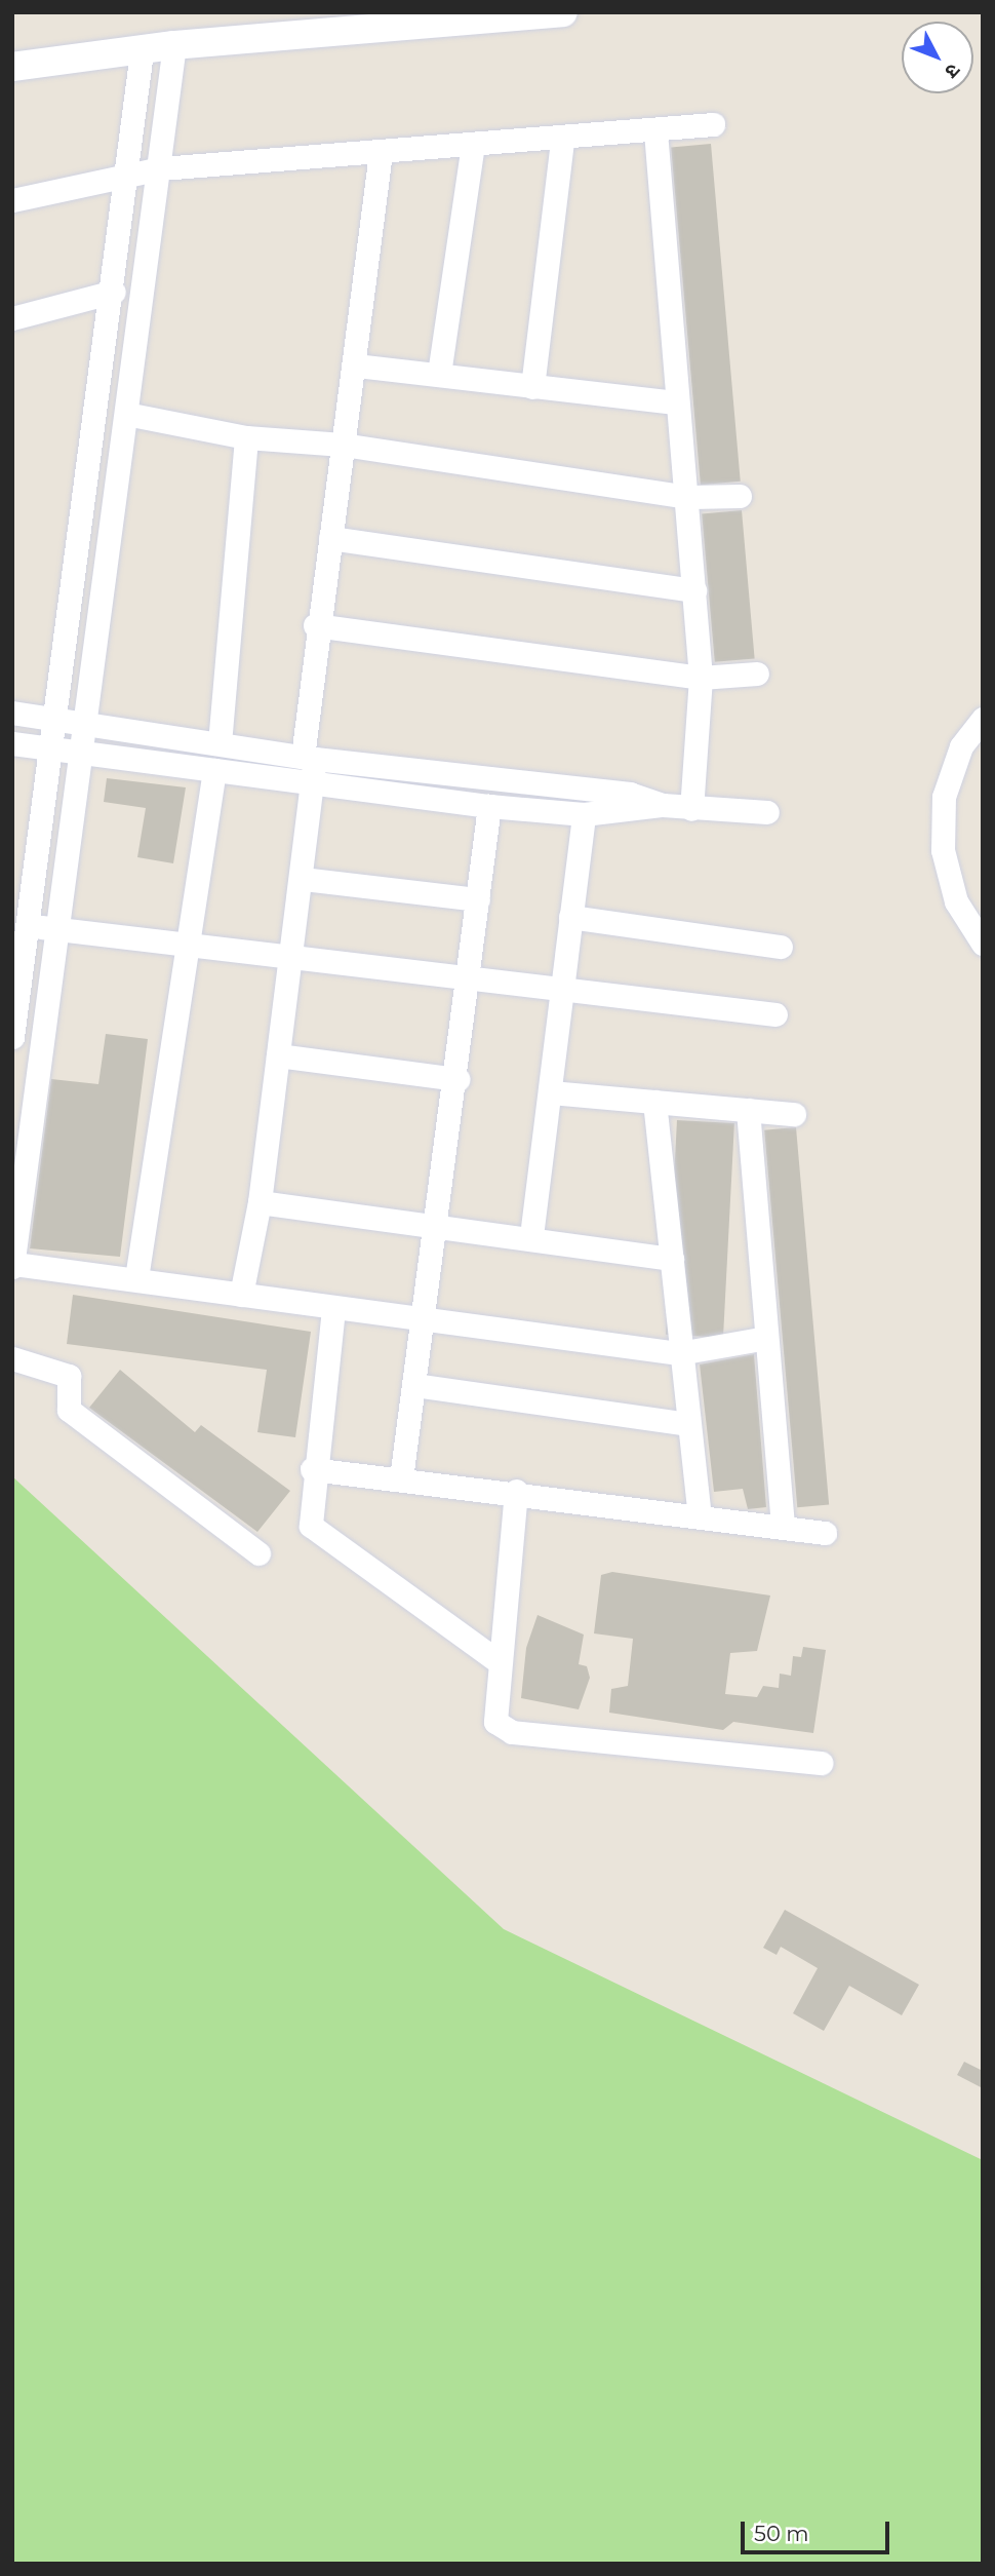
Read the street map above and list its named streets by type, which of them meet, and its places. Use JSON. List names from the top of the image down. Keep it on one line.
{"scale_bar":"50 m","north":"bottom right"}
